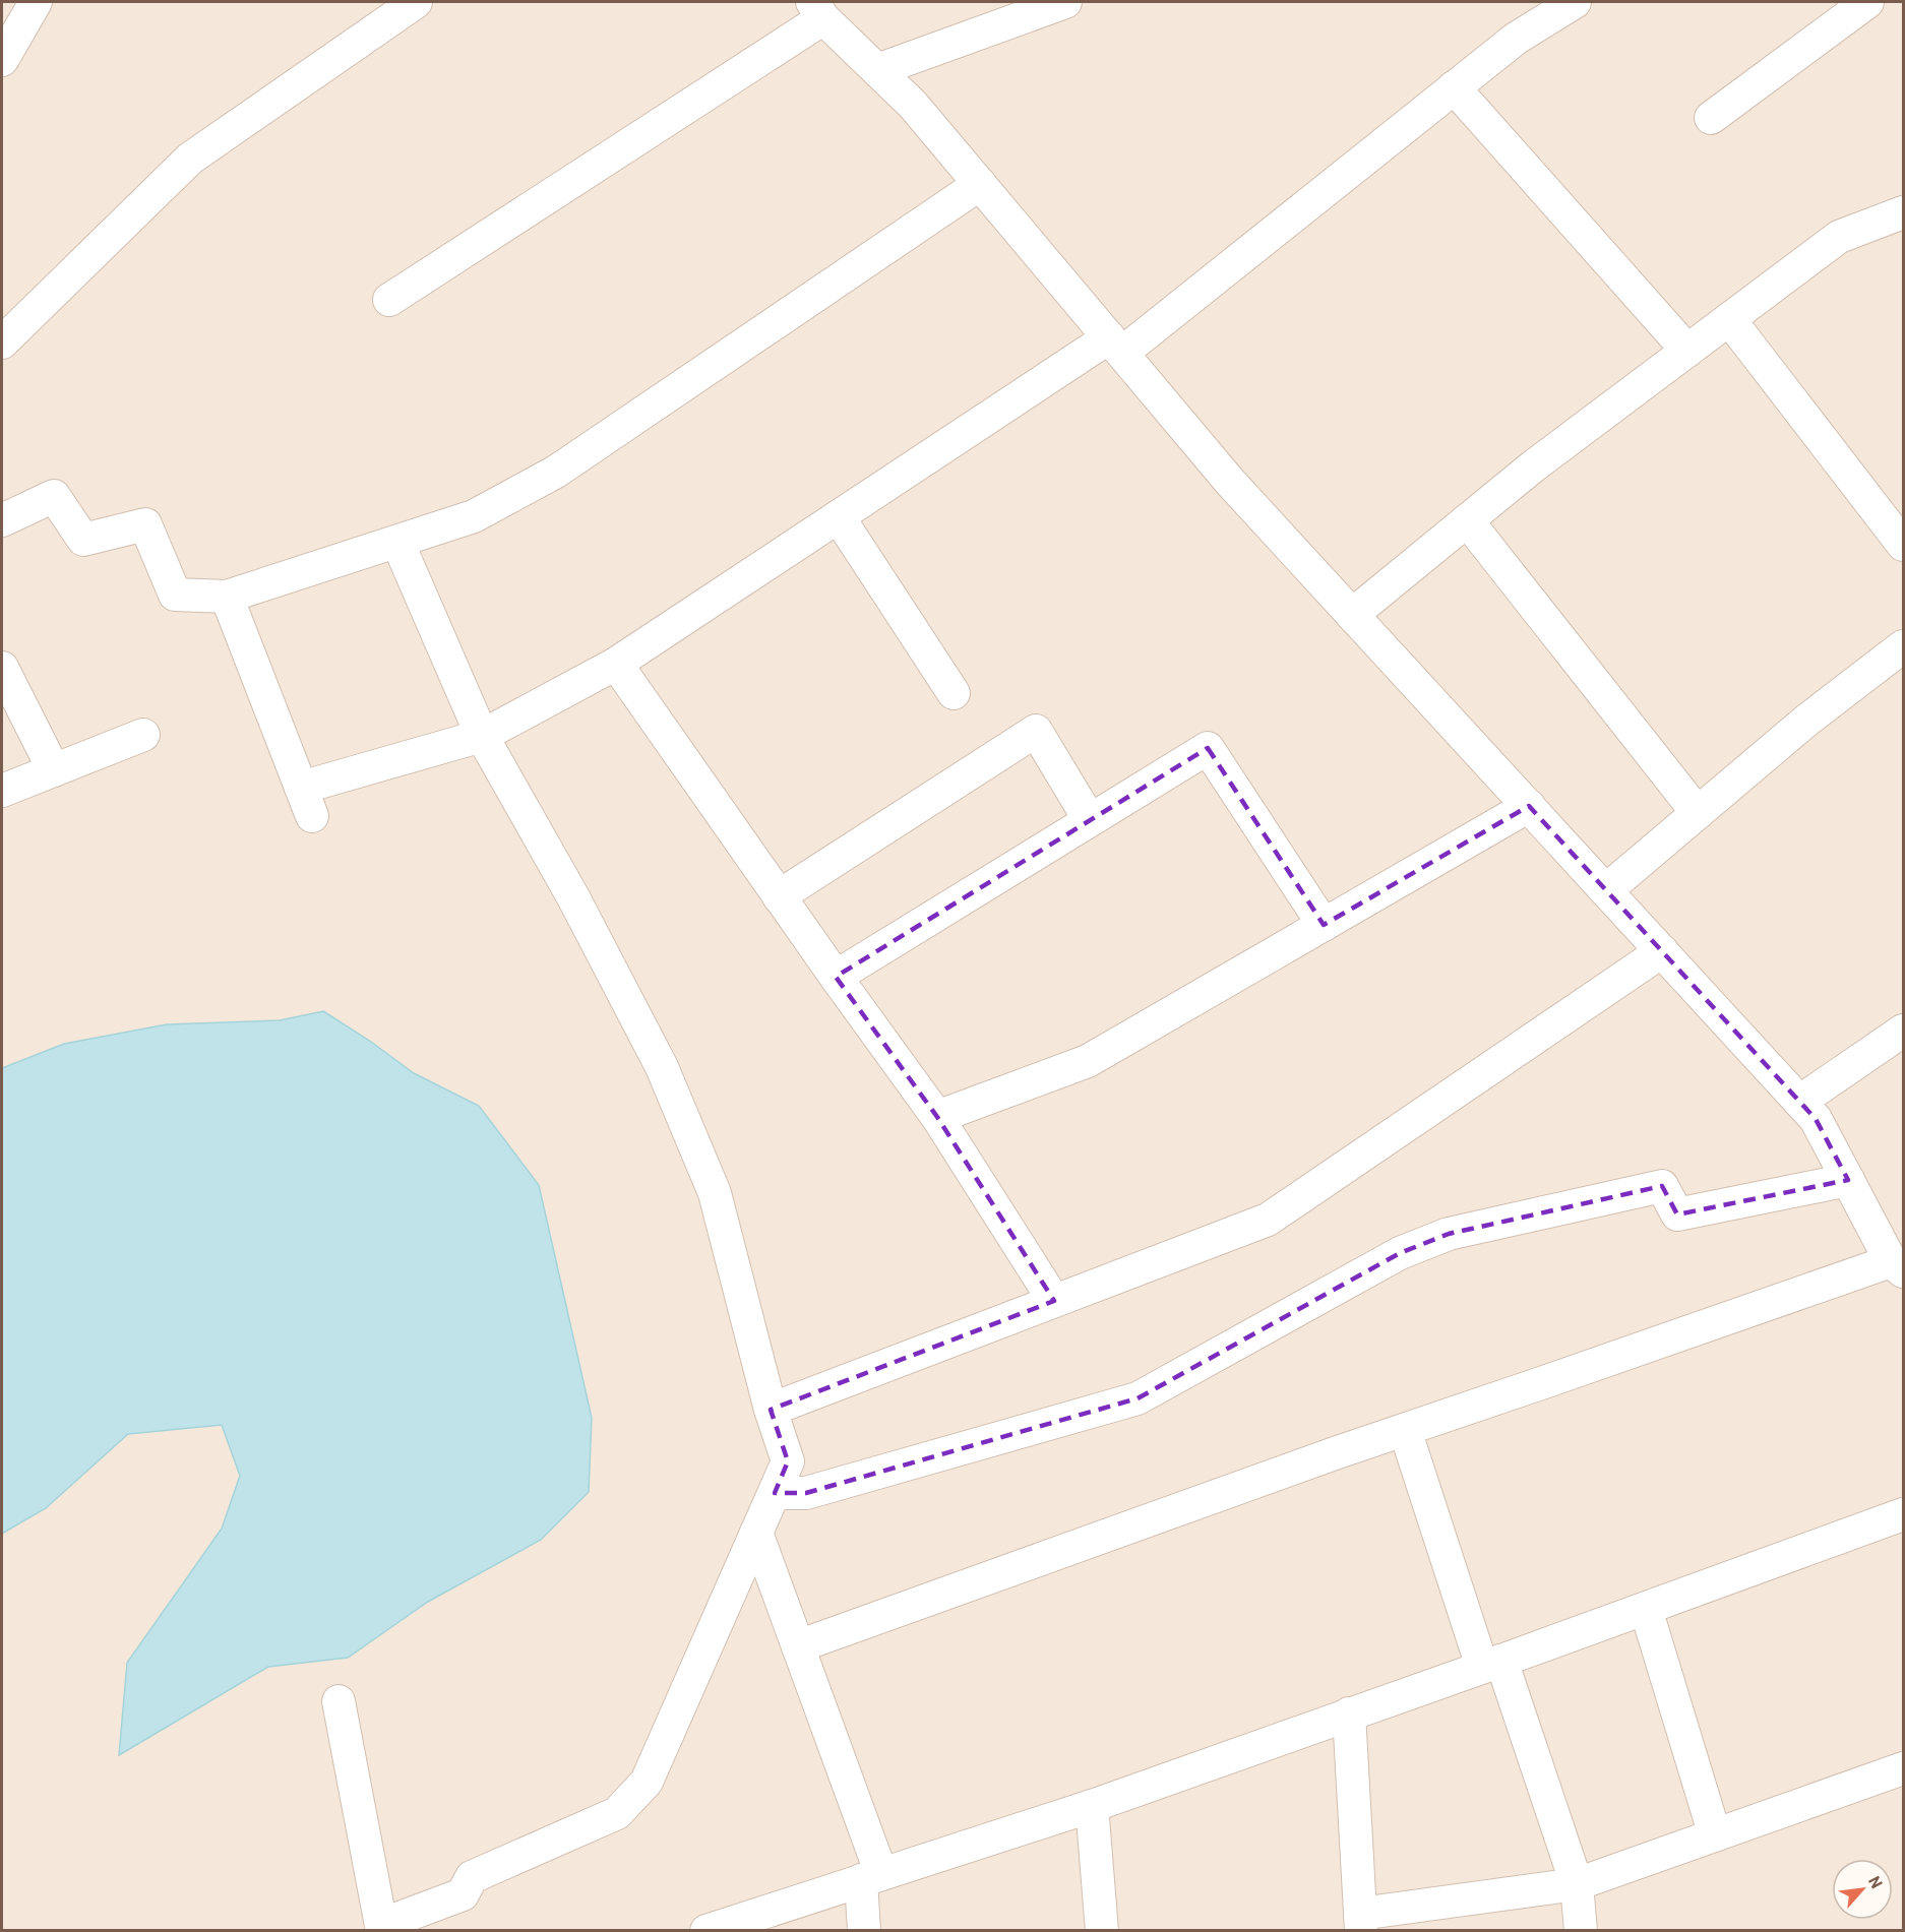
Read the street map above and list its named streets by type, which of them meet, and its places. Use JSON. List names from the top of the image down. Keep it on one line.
{"north":"top right"}
